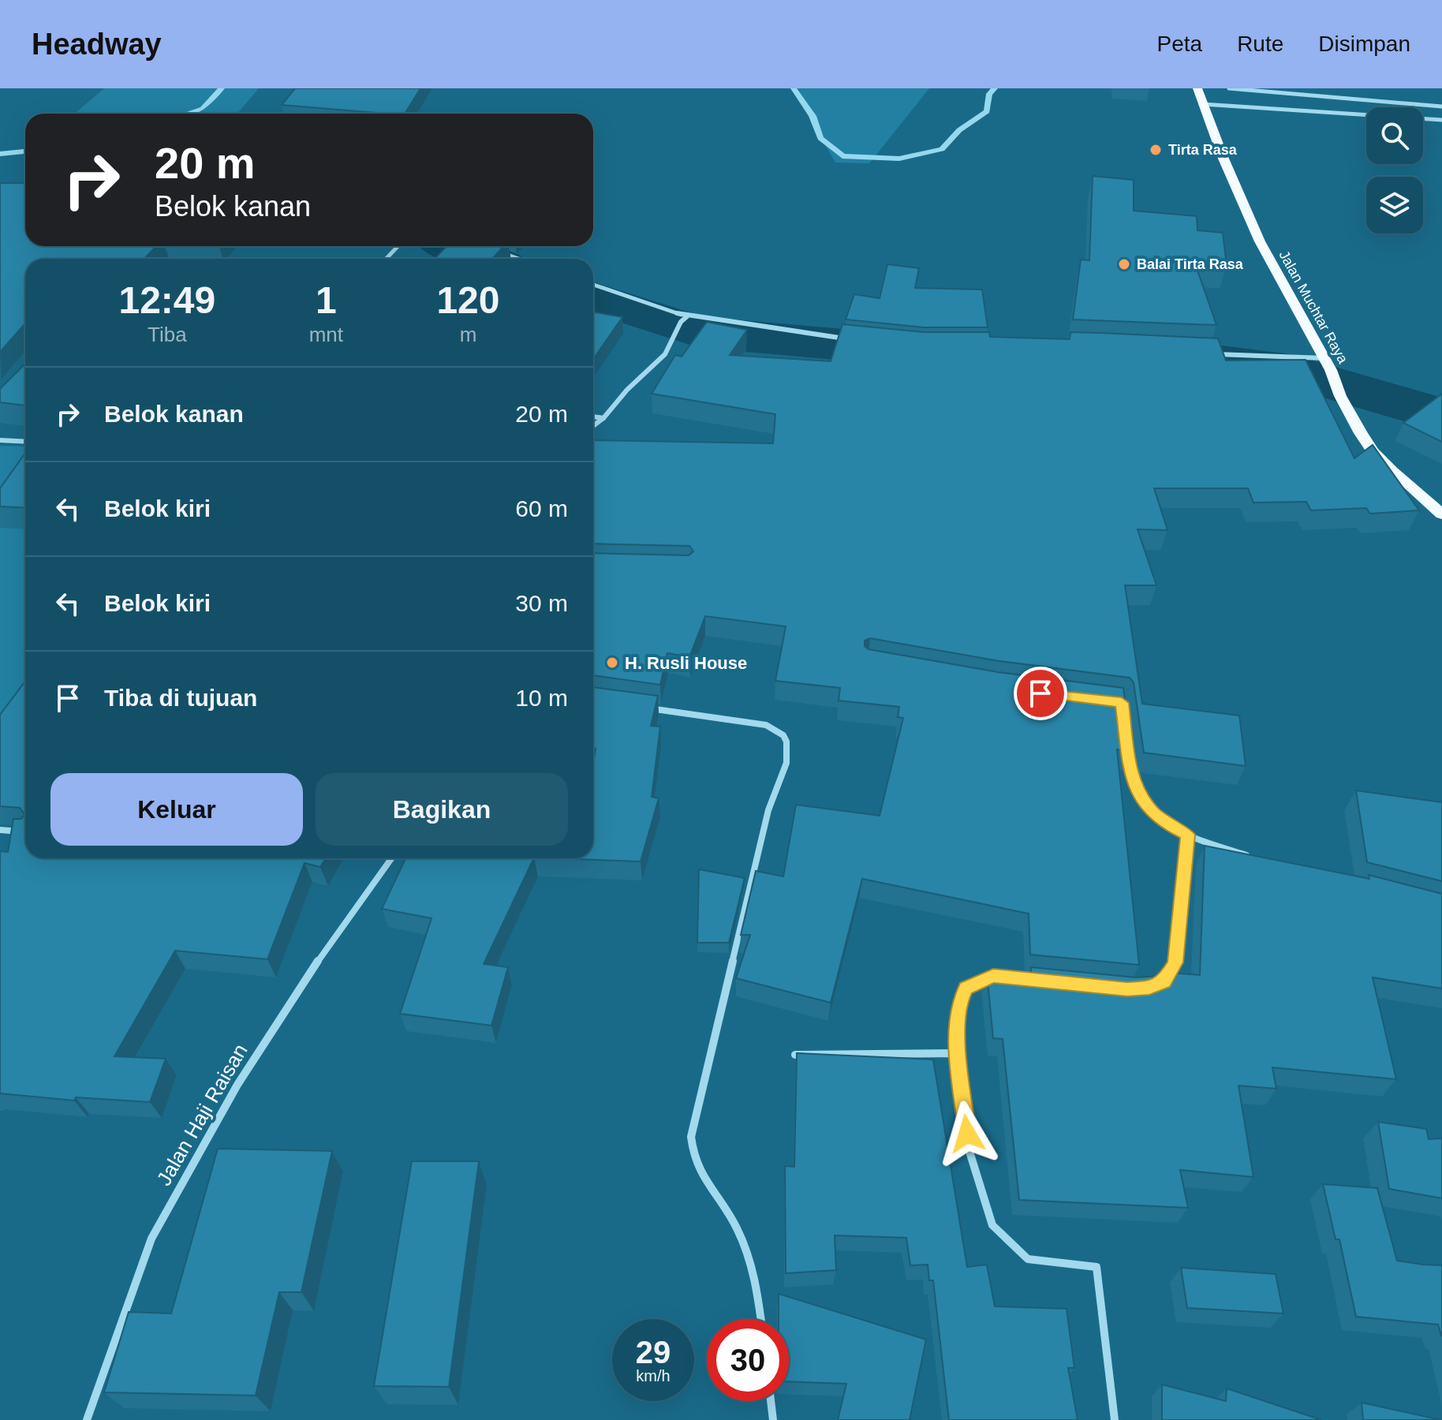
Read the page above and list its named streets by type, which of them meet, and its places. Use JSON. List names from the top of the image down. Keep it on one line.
{"streets":{"highway":["Jalan Muchtar Raya"],"street":["Jalan Haji Raisan"]},"places":["Tirta Rasa","Balai Tirta Rasa","H. Rusli House"],"page":{"header":"Headway","nav":["Peta","Rute","Disimpan"],"turn":["20 m","Belok kanan"],"eta":["12:49","Tiba","1","mnt","120","m"],"list":[{"name":"Belok kanan","value":"20 m"},{"name":"Belok kiri","value":"60 m"},{"name":"Belok kiri","value":"30 m"},{"name":"Tiba di tujuan","value":"10 m"}],"buttons":["Keluar","Bagikan"],"speed":"29 km/h","limit":"30"}}
